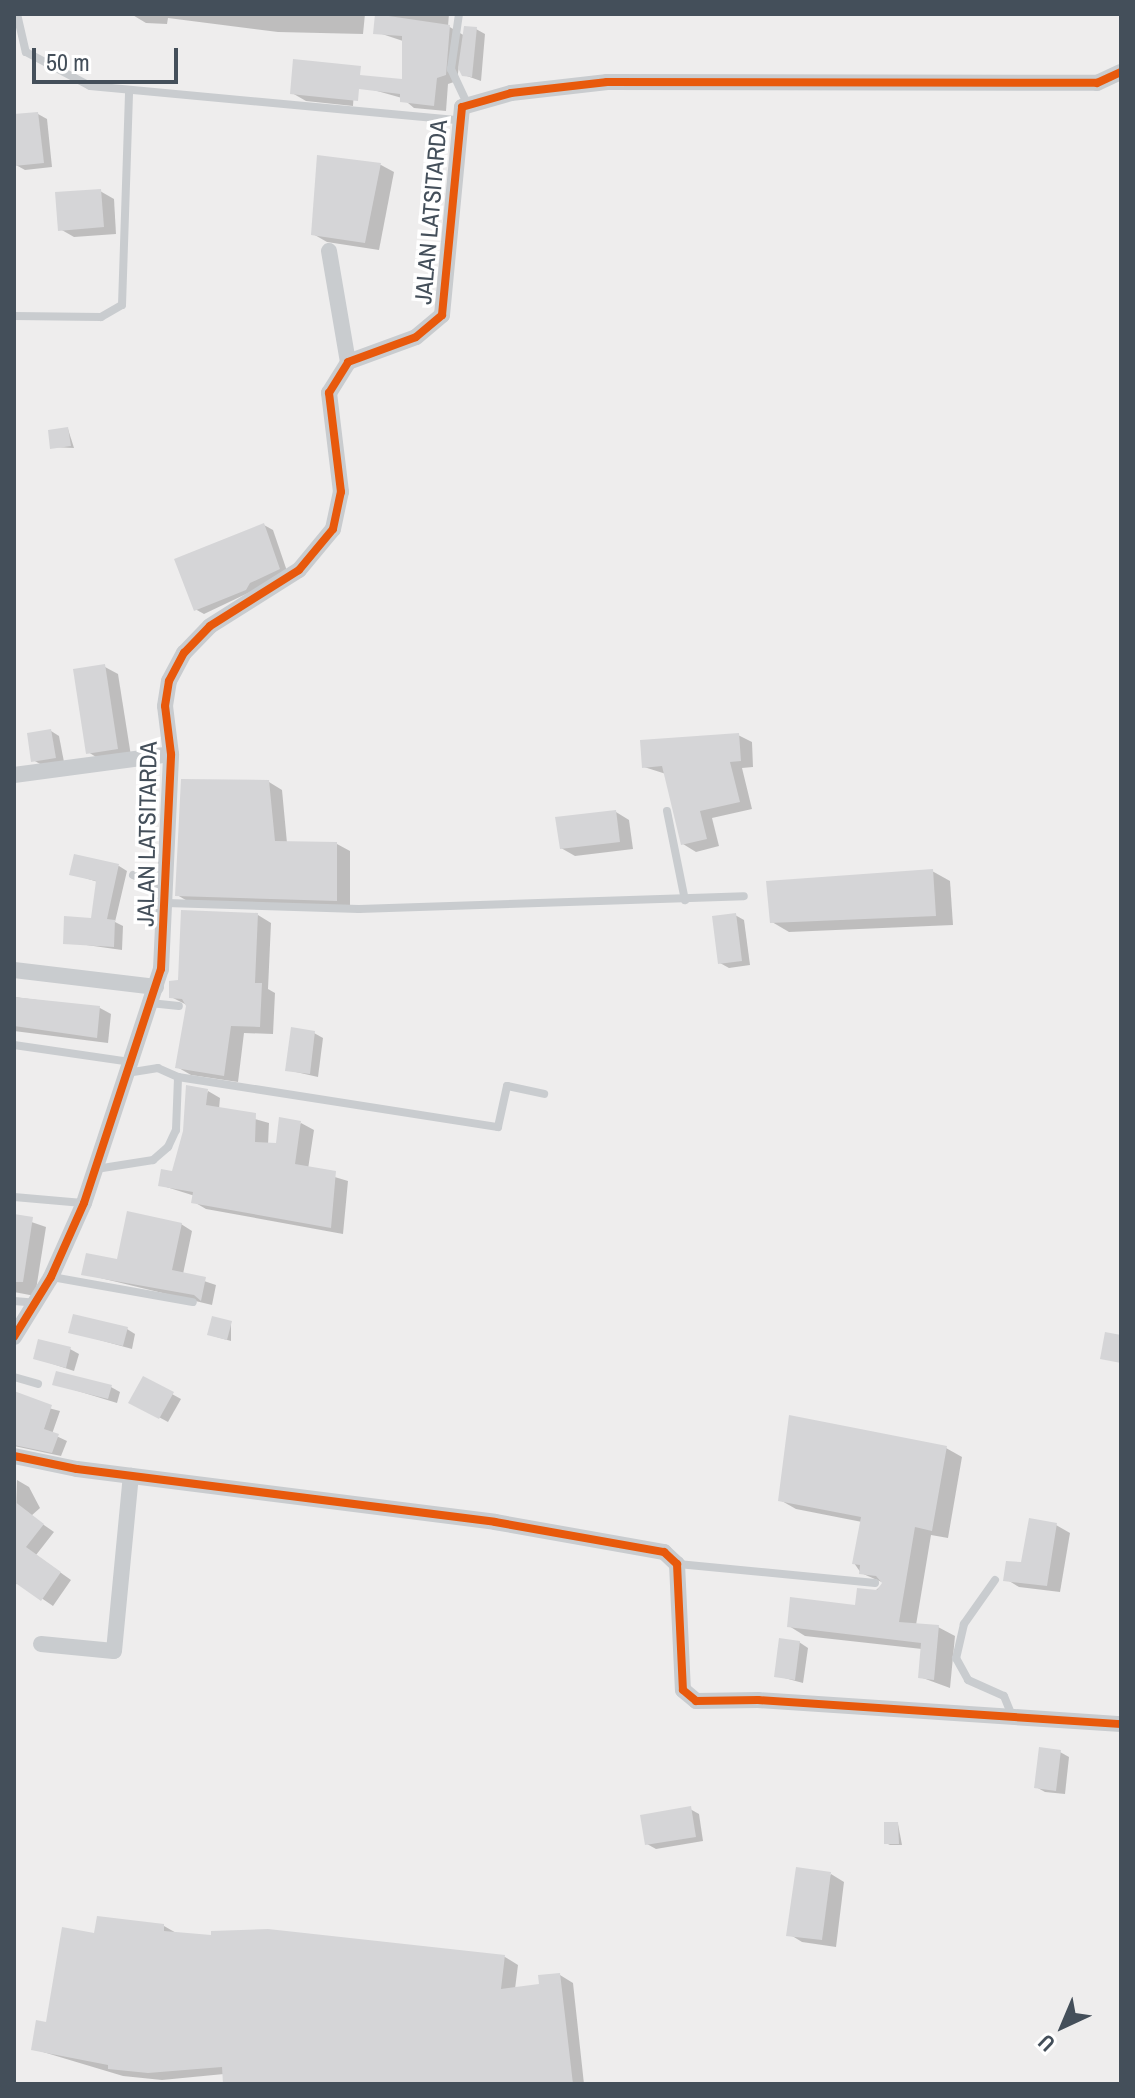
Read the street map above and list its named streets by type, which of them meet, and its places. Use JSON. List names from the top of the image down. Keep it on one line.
{"streets":{"street":["JALAN LATSITARDA"]},"scale_bar":"50 m","north":"bottom left"}
